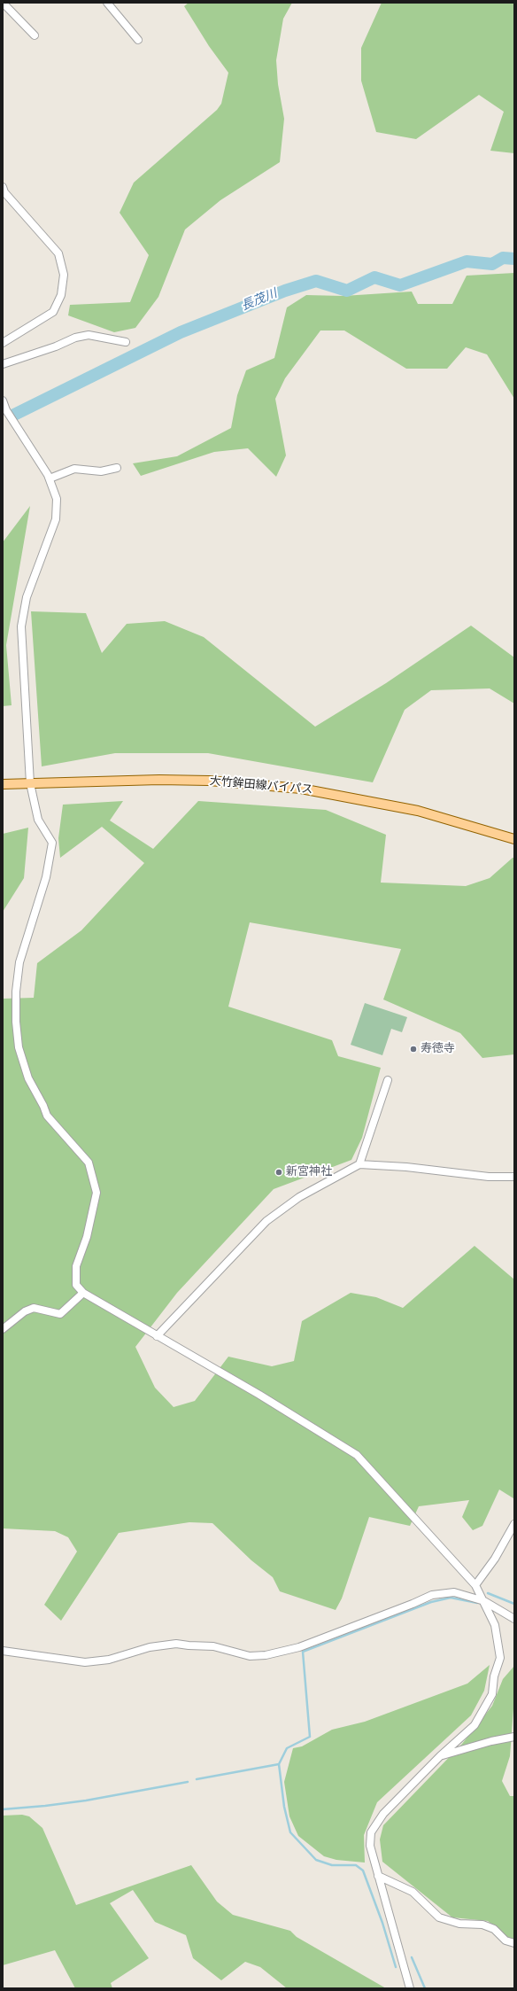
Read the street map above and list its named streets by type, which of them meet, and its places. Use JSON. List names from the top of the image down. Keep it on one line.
{"streets":{"main road":["大竹鉾田線バイパス"]},"water":["長茂川"],"places":["寿徳寺","新宮神社"]}
